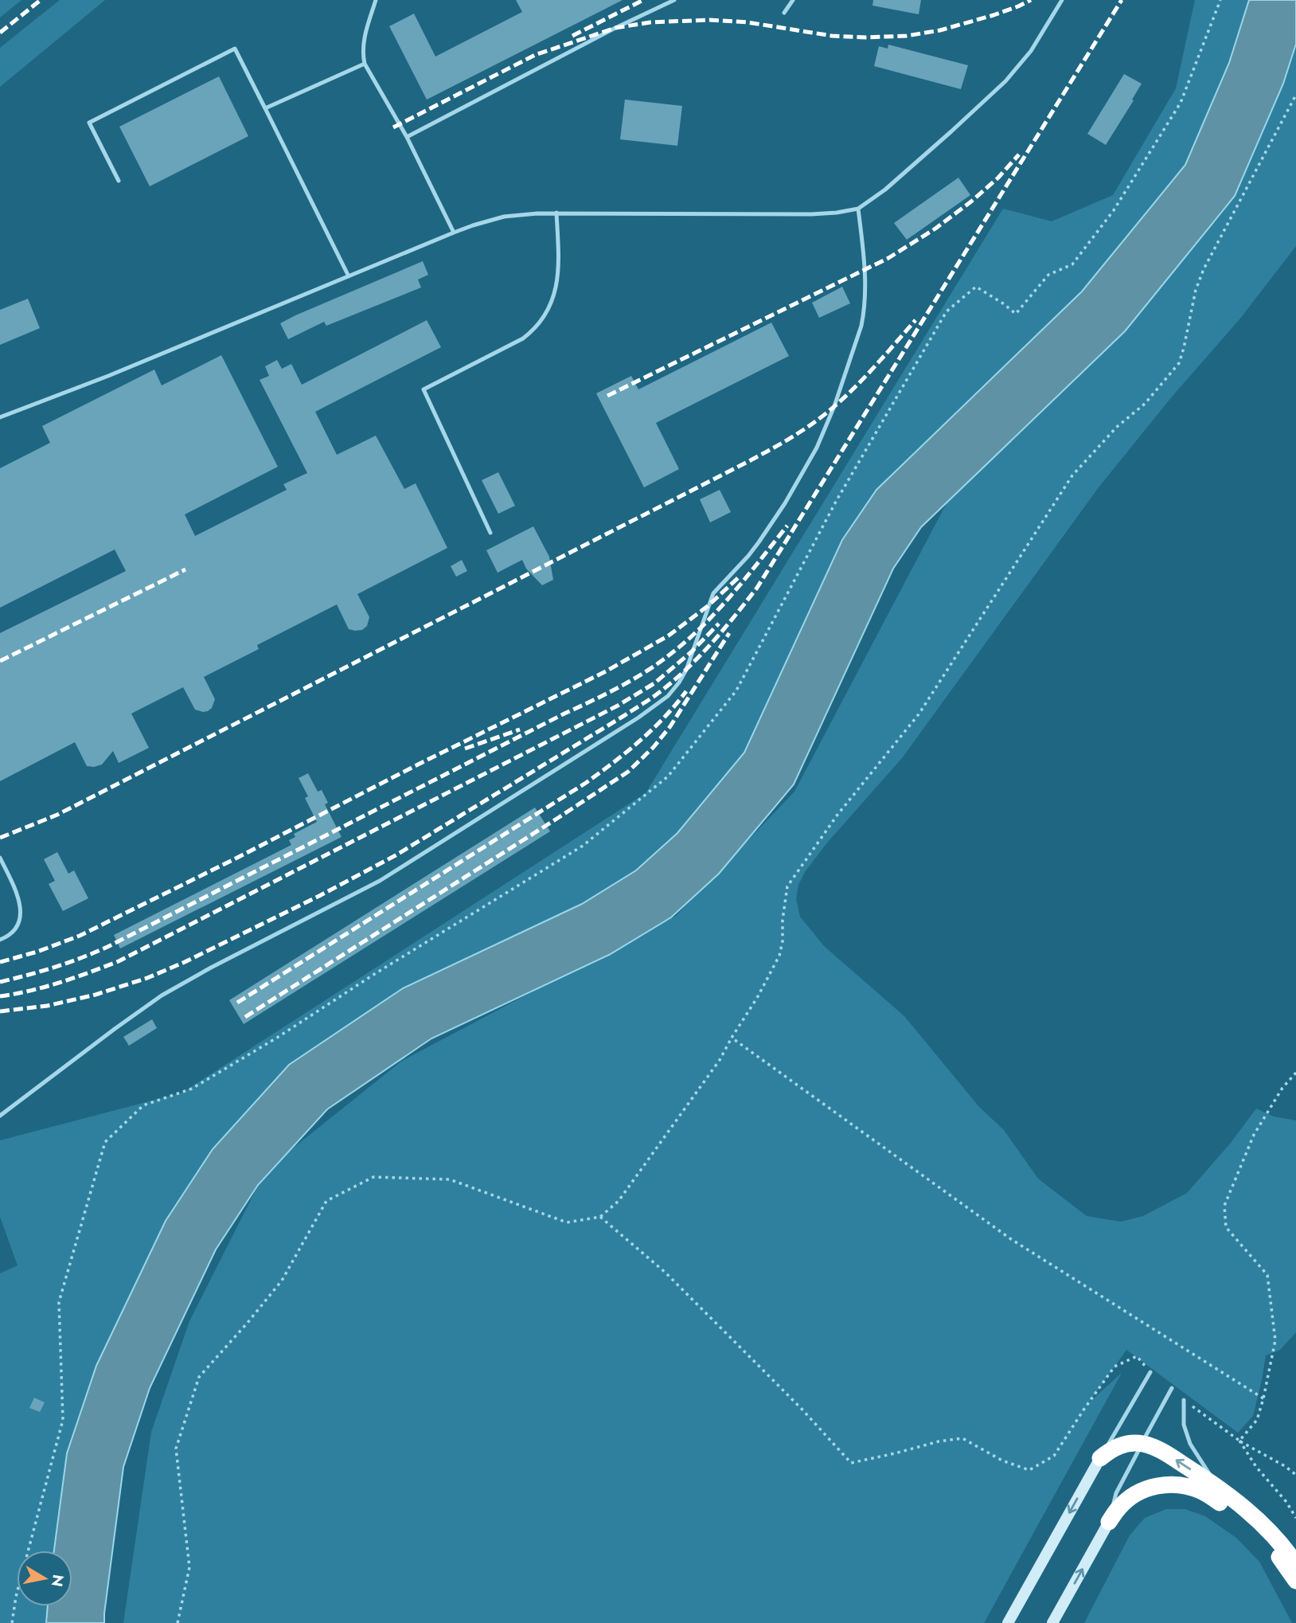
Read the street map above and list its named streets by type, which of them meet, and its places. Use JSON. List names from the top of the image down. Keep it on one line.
{"north":"right"}
